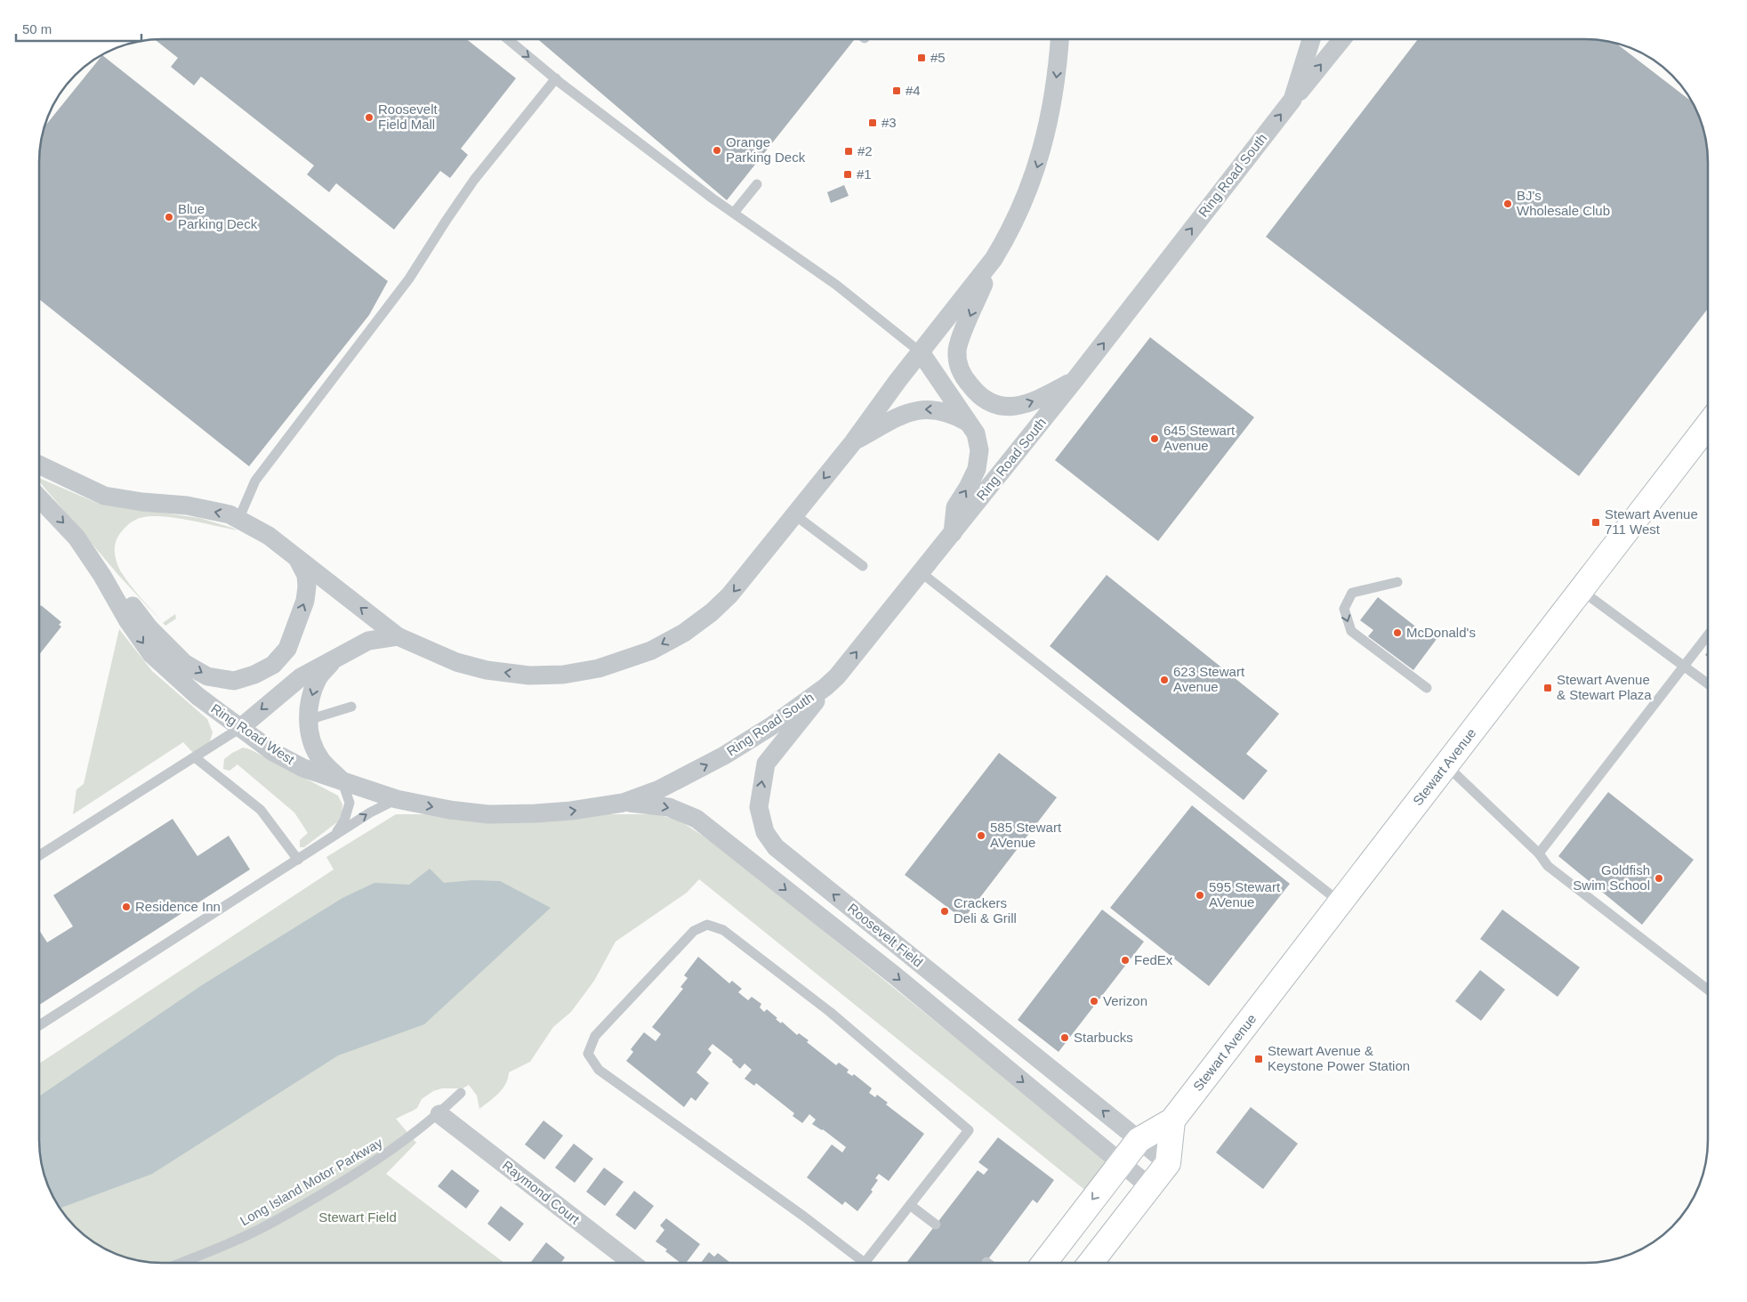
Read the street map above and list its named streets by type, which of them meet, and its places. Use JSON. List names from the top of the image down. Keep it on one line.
{"streets":{"main road":["Stewart Avenue"],"street":["Ring Road South","Ring Road West","Roosevelt Field","Raymond Court"],"lane":["Long Island Motor Parkway"]},"crossings":[["Ring Road South","Ring Road West"],["Ring Road South","Roosevelt Field"],["Ring Road West","Roosevelt Field"],["Stewart Avenue","Roosevelt Field"],["Long Island Motor Parkway","Raymond Court"]],"one_way":["Ring Road South"],"parks":["Stewart Field"],"places":{"transit":["#5","#4","#3","#2","#1","Stewart Avenue 711 West","Stewart Avenue & Stewart Plaza","Stewart Avenue & Keystone Power Station"],"other":["Roosevelt Field Mall","Orange Parking Deck","BJ's Wholesale Club","Blue Parking Deck","645 Stewart Avenue","McDonald's","623 Stewart Avenue","585 Stewart AVenue","Goldfish Swim School","595 Stewart AVenue","Residence Inn","Crackers Deli & Grill","FedEx","Verizon","Starbucks"]},"scale_bar":"50 m"}
